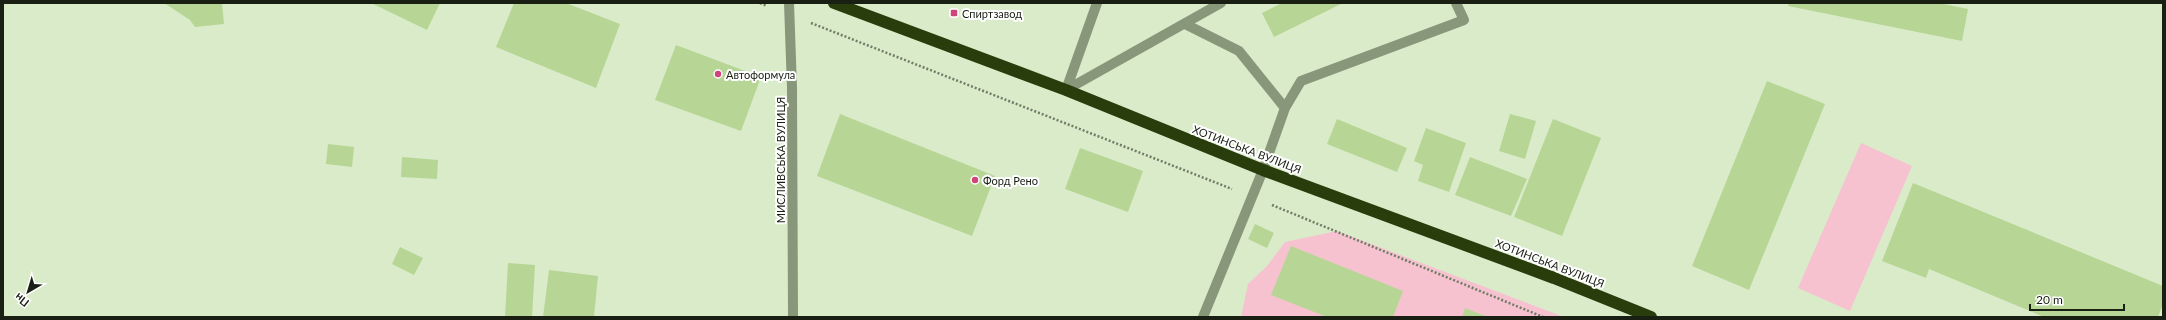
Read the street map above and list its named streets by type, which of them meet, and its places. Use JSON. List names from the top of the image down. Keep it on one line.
{"streets":{"highway":["ХОТИНСЬКА ВУЛИЦЯ"],"street":["МИСЛИВСЬКА ВУЛИЦЯ"]},"places":{"transit":["Спиртзавод"],"other":["Автоформула","Форд Рено"]},"scale_bar":"20 m","north":"bottom left"}
